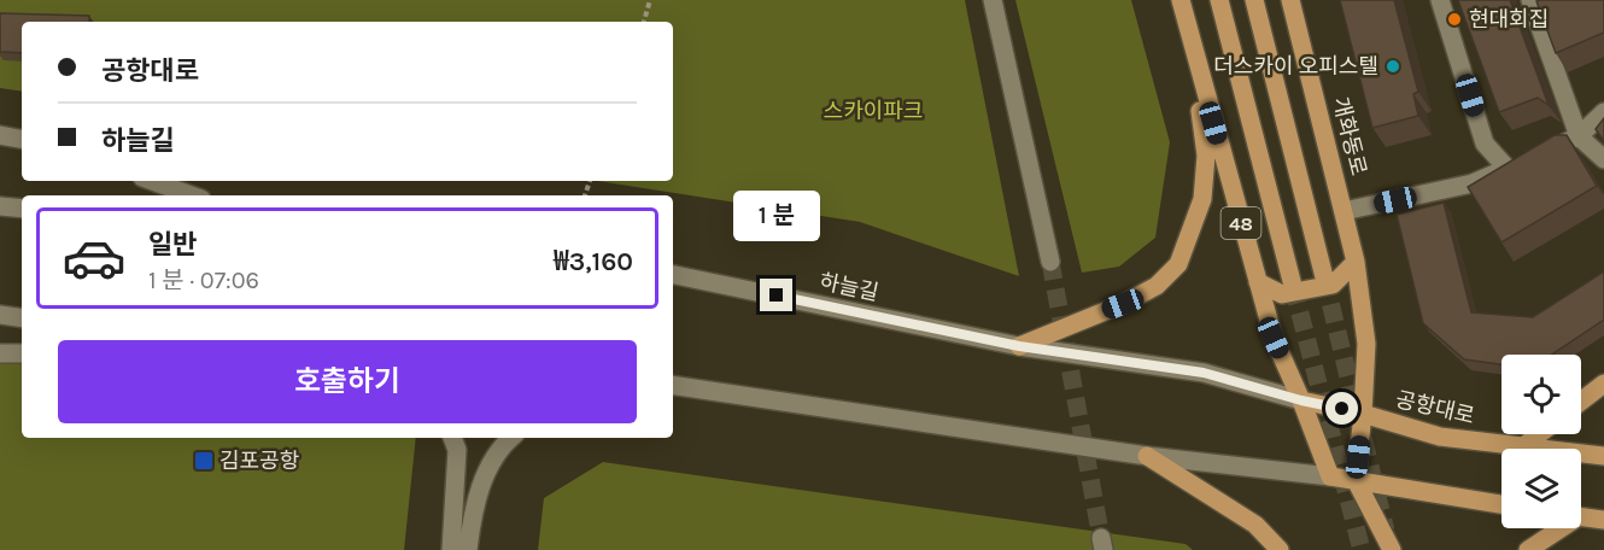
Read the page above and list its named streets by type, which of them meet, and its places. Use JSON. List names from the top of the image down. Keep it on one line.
{"streets":{"main road":["개화동로","48","공항대로"],"street":["하늘길"]},"crossings":[["개화동로","공항대로"],["48","하늘길"],["48","공항대로"],["하늘길","공항대로"]],"parks":["스카이파크"],"places":{"other":["현대회집","더스카이 오피스텔"],"transit":["김포공항"]},"page":{"banner":["공항대로","하늘길"],"bubble":"1 분","list":[{"name":"일반","note":"1 분 · 07:06","value":"₩3,160"}],"buttons":"호출하기"}}
